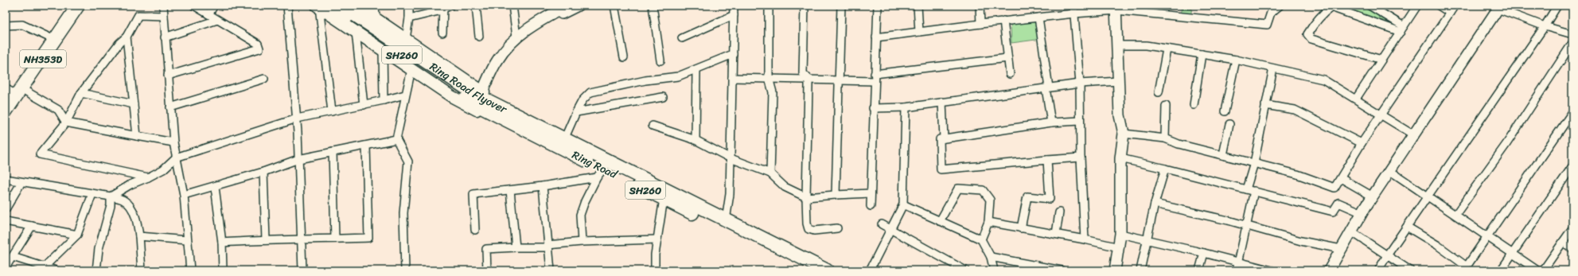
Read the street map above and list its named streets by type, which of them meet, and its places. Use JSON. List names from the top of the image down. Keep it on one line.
{"streets":{"highway":["SH260","NH353D","Ring Road Flyover","Ring Road"]},"crossings":[["Ring Road Flyover","Ring Road"]]}
